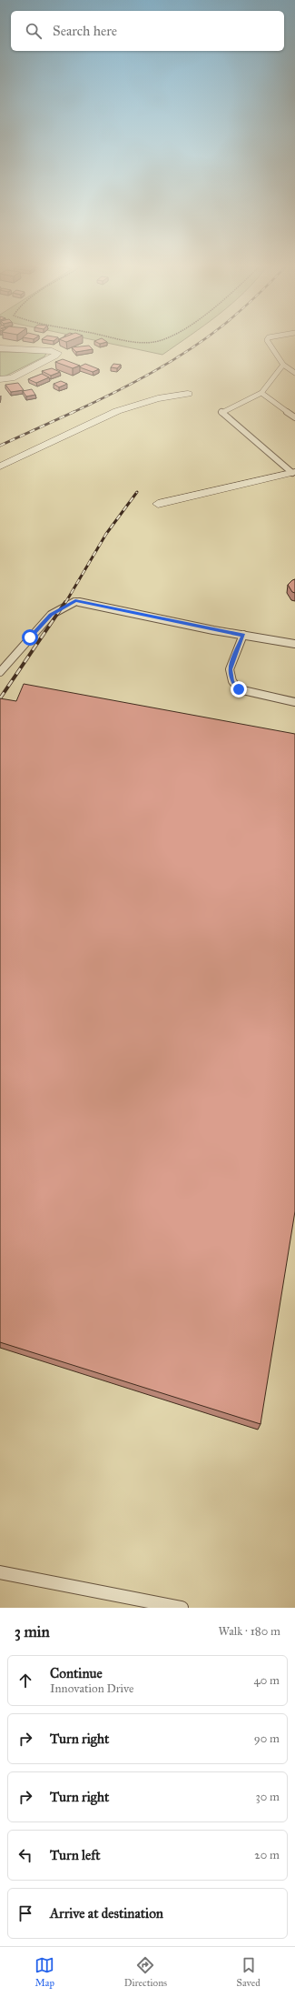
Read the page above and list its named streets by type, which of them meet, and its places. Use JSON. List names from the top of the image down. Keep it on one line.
{"page":{"search":"Search here","heading":["3 min","Walk · 180 m"],"list":[["Continue","Innovation Drive","40 m"],["Turn right","90 m"],["Turn right","30 m"],["Turn left","20 m"],"Arrive at destination"],"nav":["Map","Directions","Saved"]}}
